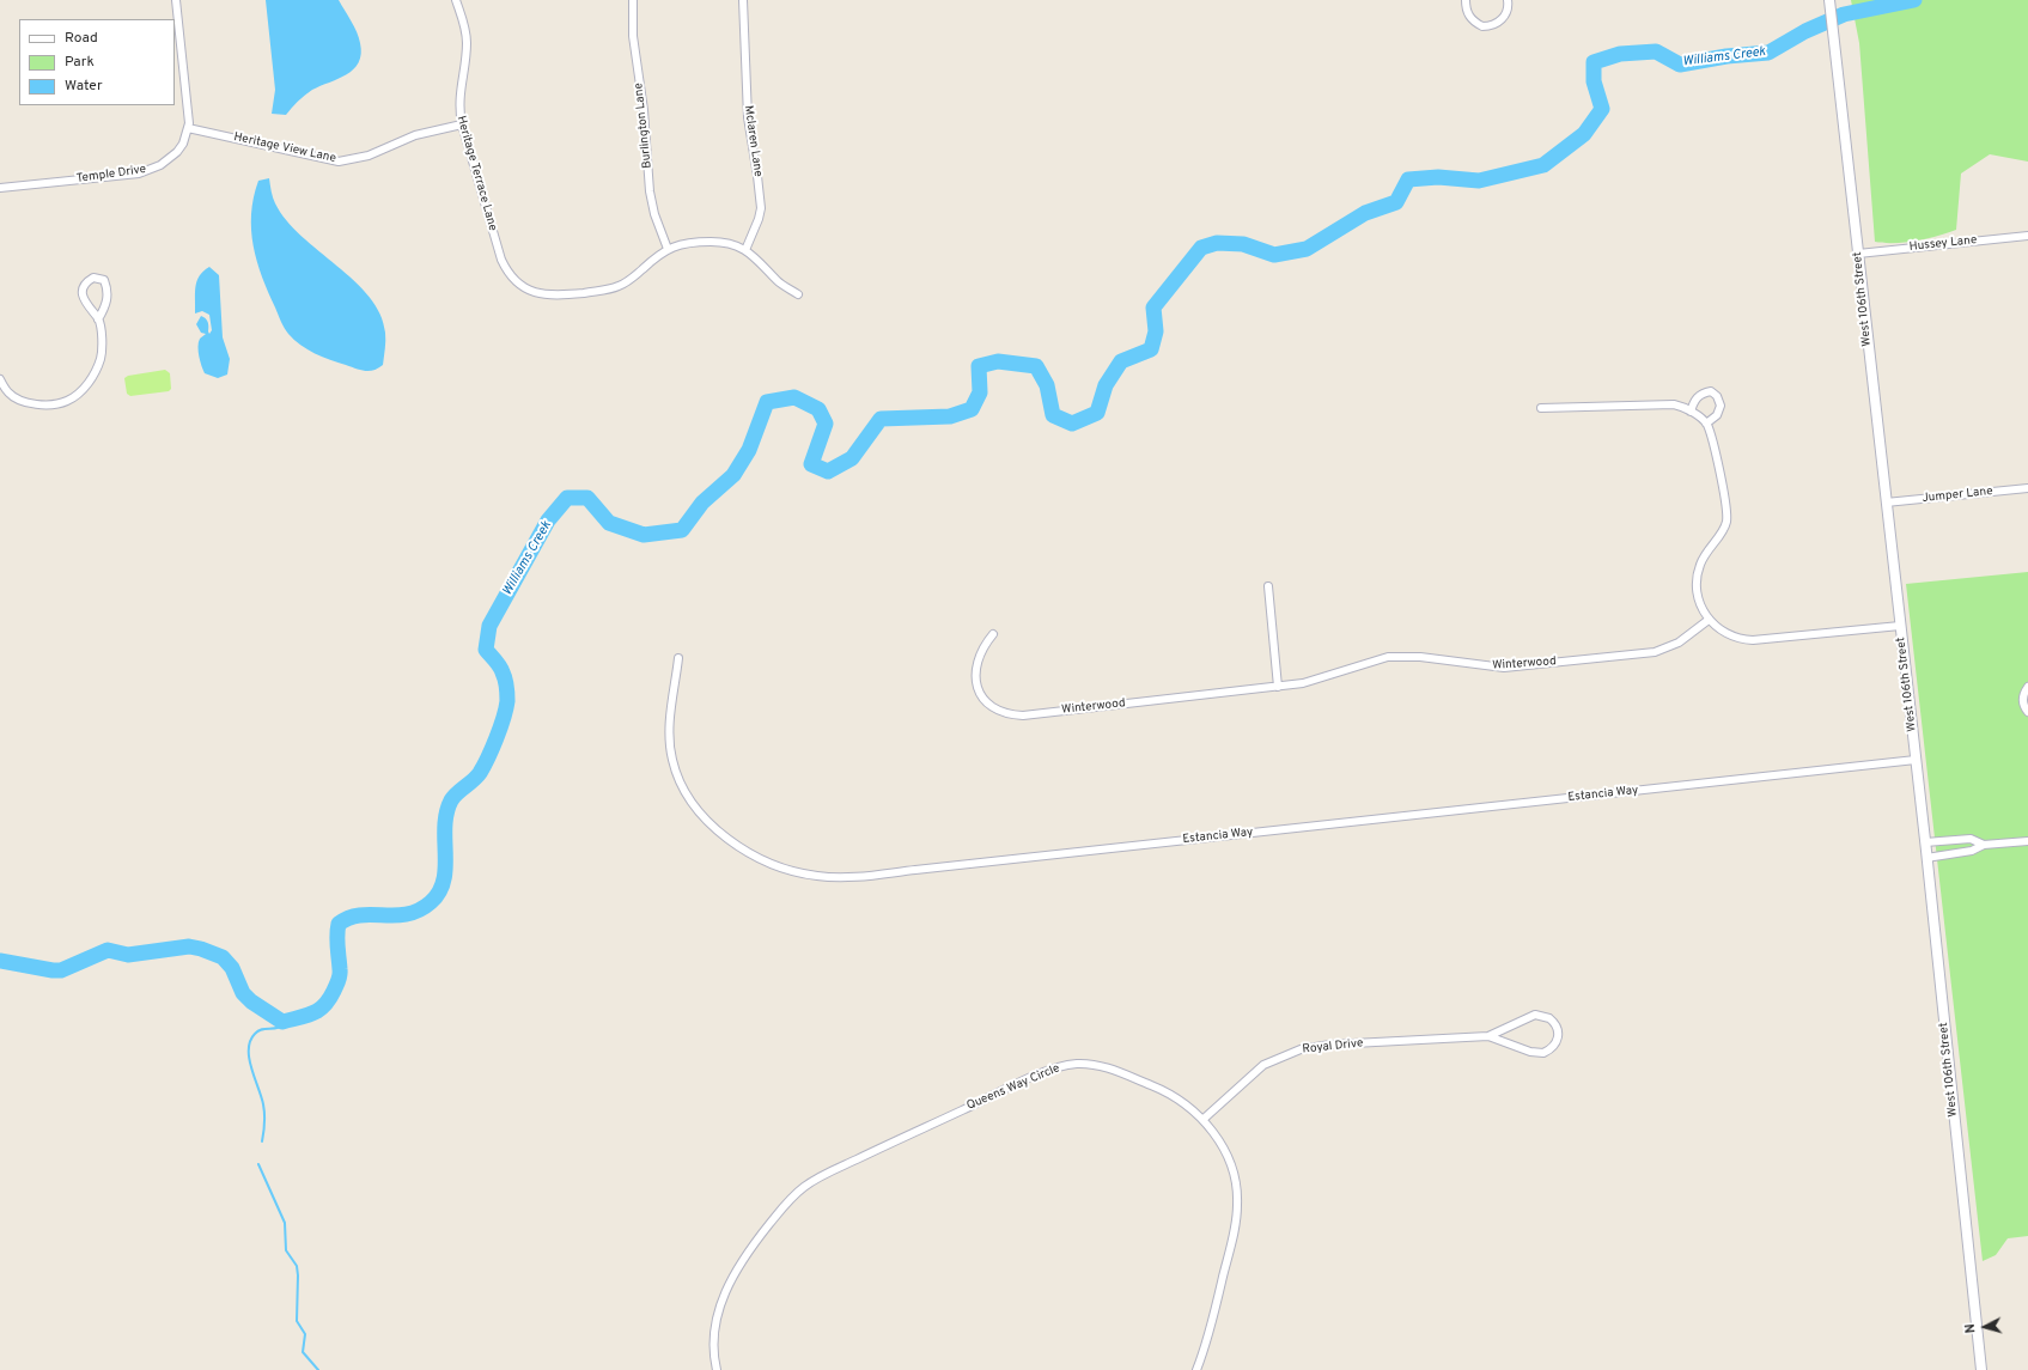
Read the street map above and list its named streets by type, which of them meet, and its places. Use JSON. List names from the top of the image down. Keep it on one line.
{"streets":{"street":["Burlington Lane","Mclaren Lane","Heritage View Lane","Heritage Terrace Lane","Temple Drive","Hussey Lane","West 106th Street","Jumper Lane","Winterwood","Estancia Way","Royal Drive","Queens Way Circle"]},"crossings":[["Burlington Lane","Heritage Terrace Lane"],["Heritage View Lane","Heritage Terrace Lane"],["Heritage View Lane","Temple Drive"],["Hussey Lane","West 106th Street"],["West 106th Street","Jumper Lane"],["West 106th Street","Estancia Way"],["Royal Drive","Queens Way Circle"]],"water":["Williams Creek"],"legend":["Road","Park","Water"],"north":"left"}
